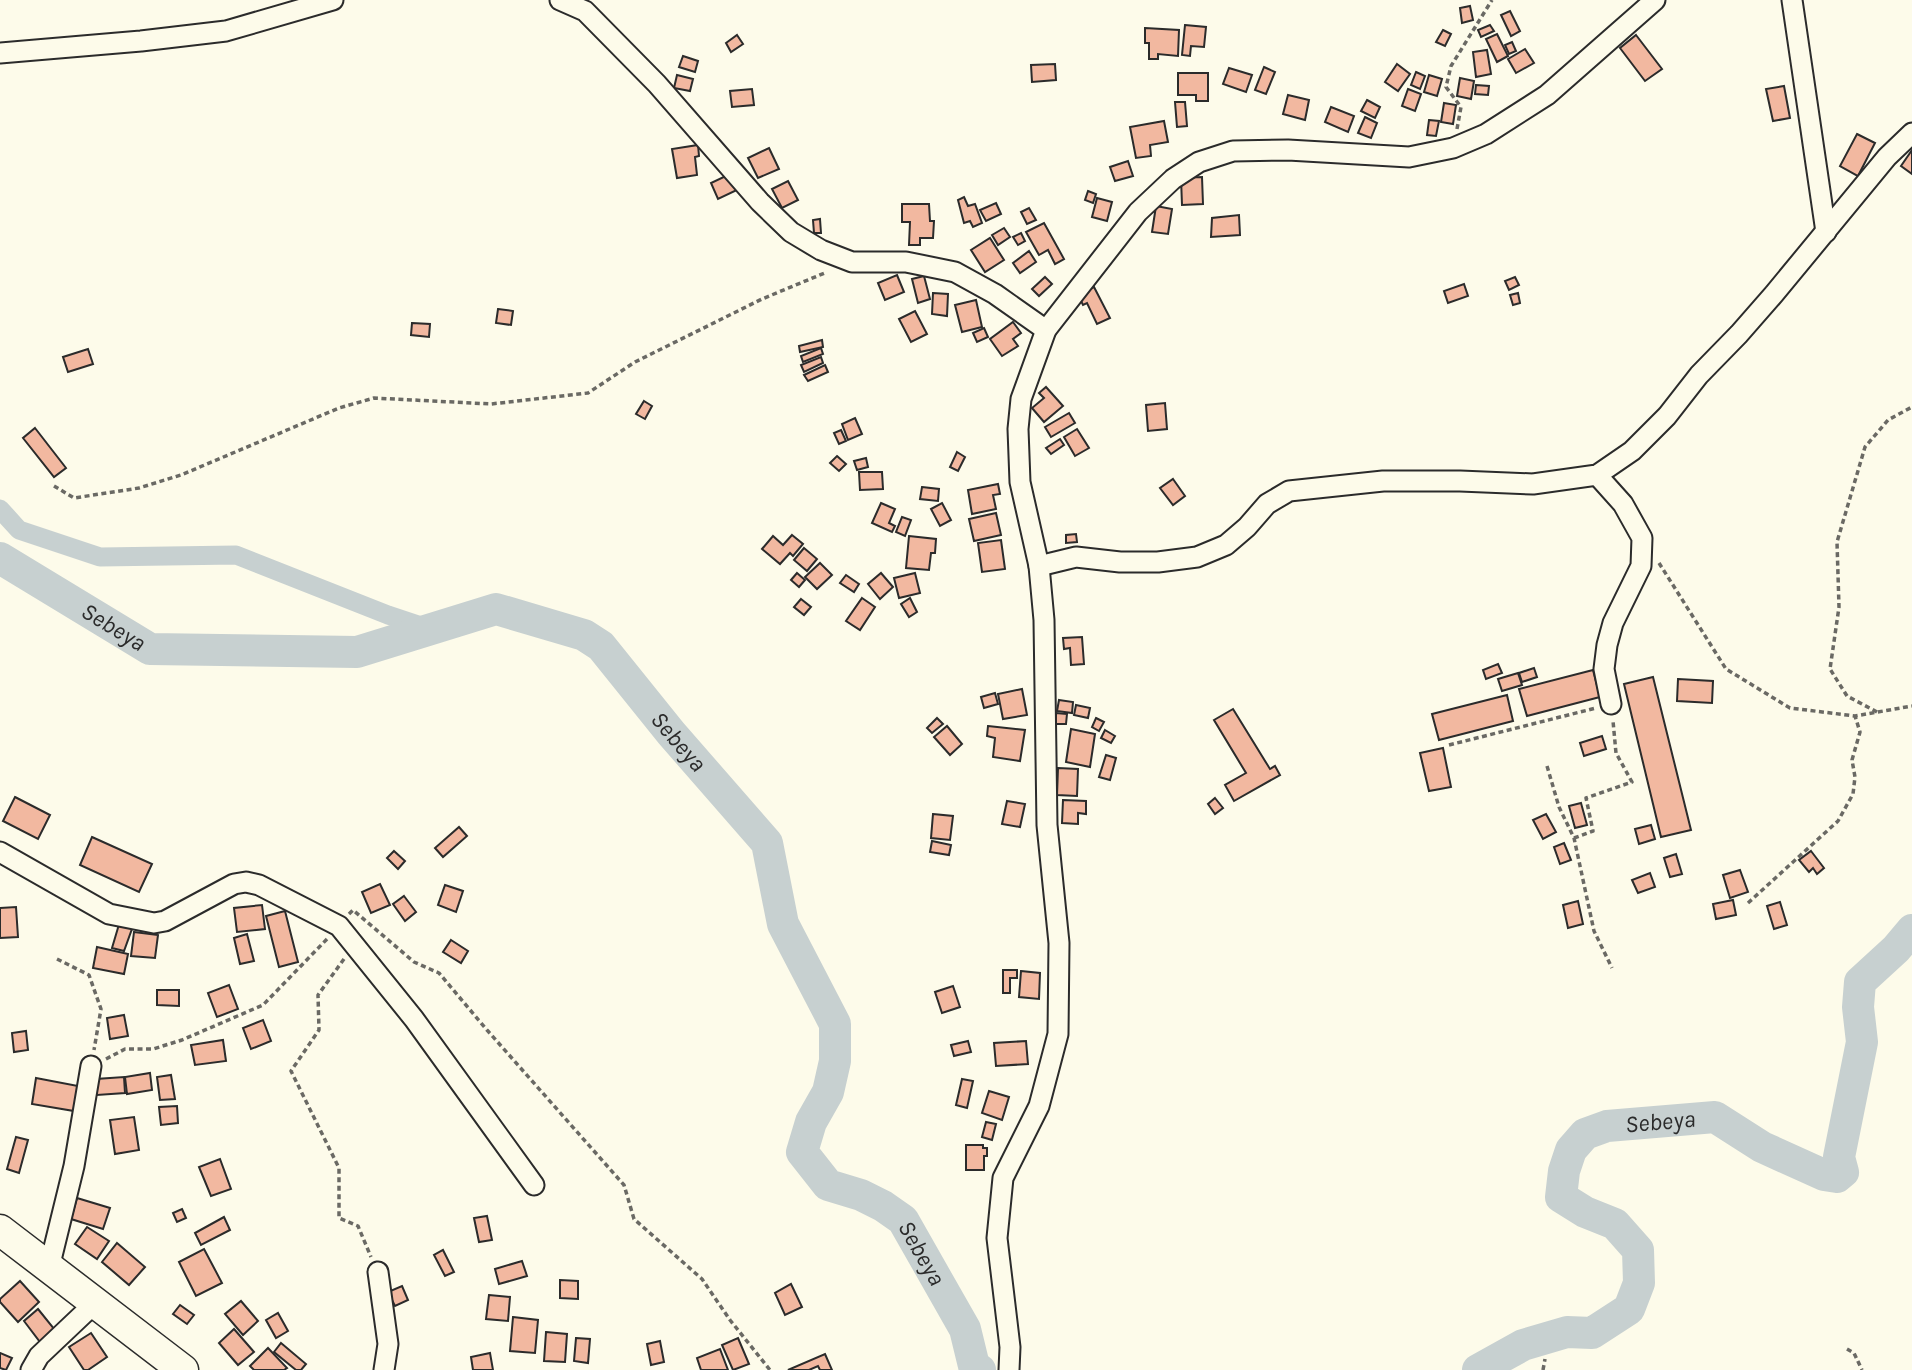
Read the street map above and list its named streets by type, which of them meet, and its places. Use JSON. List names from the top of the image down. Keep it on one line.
{"water":["Sebeya"]}
